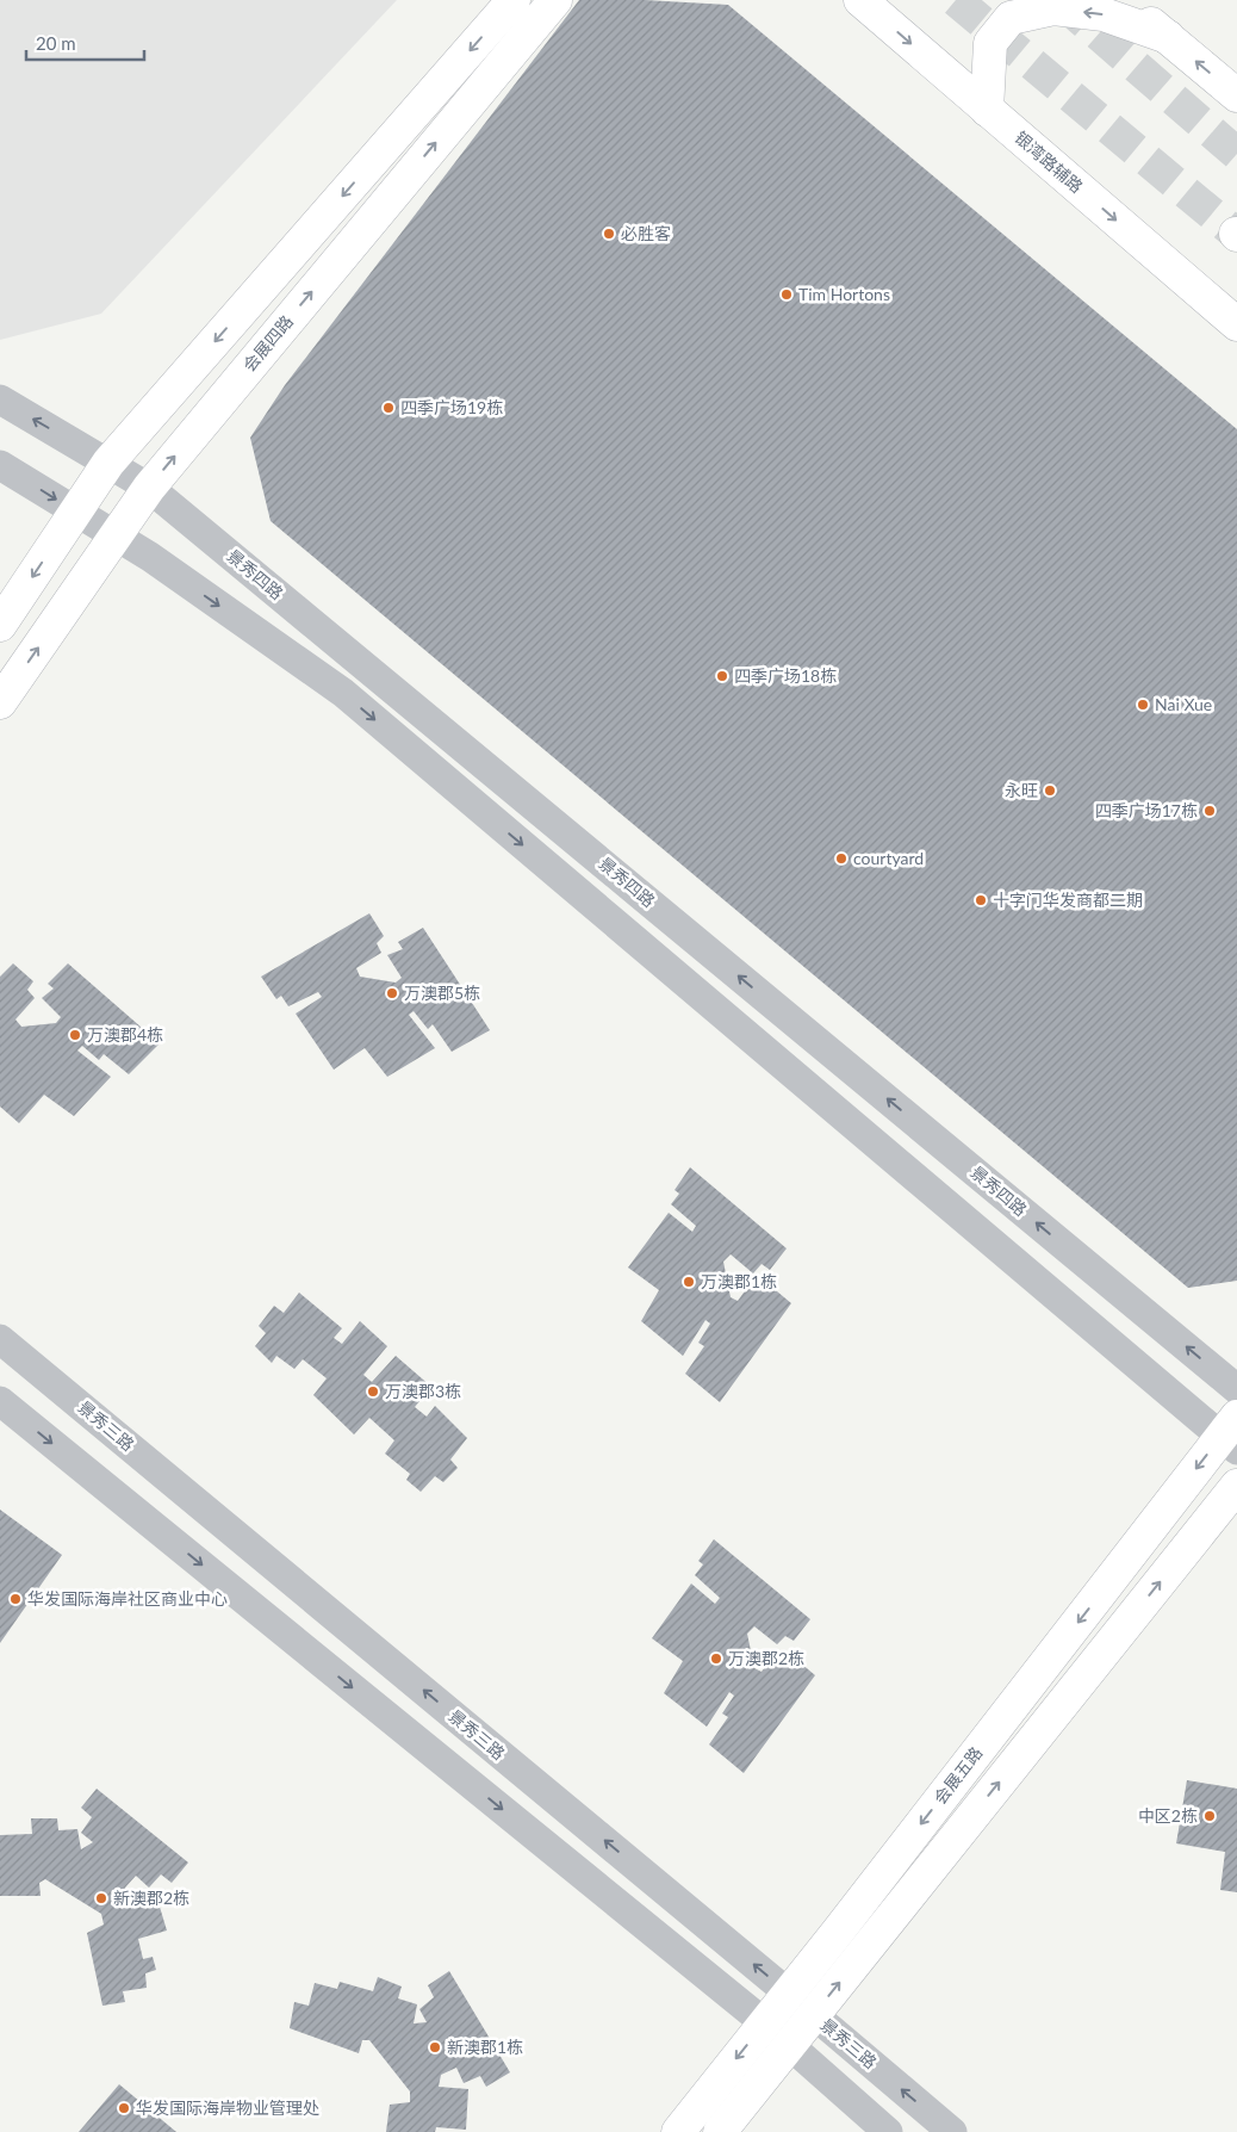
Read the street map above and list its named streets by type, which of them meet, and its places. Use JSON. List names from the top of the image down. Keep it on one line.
{"streets":{"main road":["银湾路辅路","会展四路","会展五路"],"street":["景秀四路","景秀三路"]},"crossings":[["会展四路","景秀四路"],["景秀三路","会展五路"]],"places":["必胜客","Tim Hortons","四季广场19栋","四季广场18栋","Nai Xue","永旺","四季广场17栋","courtyard","十字门华发商都二期","万澳郡5栋","万澳郡4栋","万澳郡1栋","万澳郡3栋","华发国际海岸社区商业中心","万澳郡2栋","中区2栋","新澳郡2栋","新澳郡1栋","华发国际海岸物业管理处"],"scale_bar":"20 m"}
